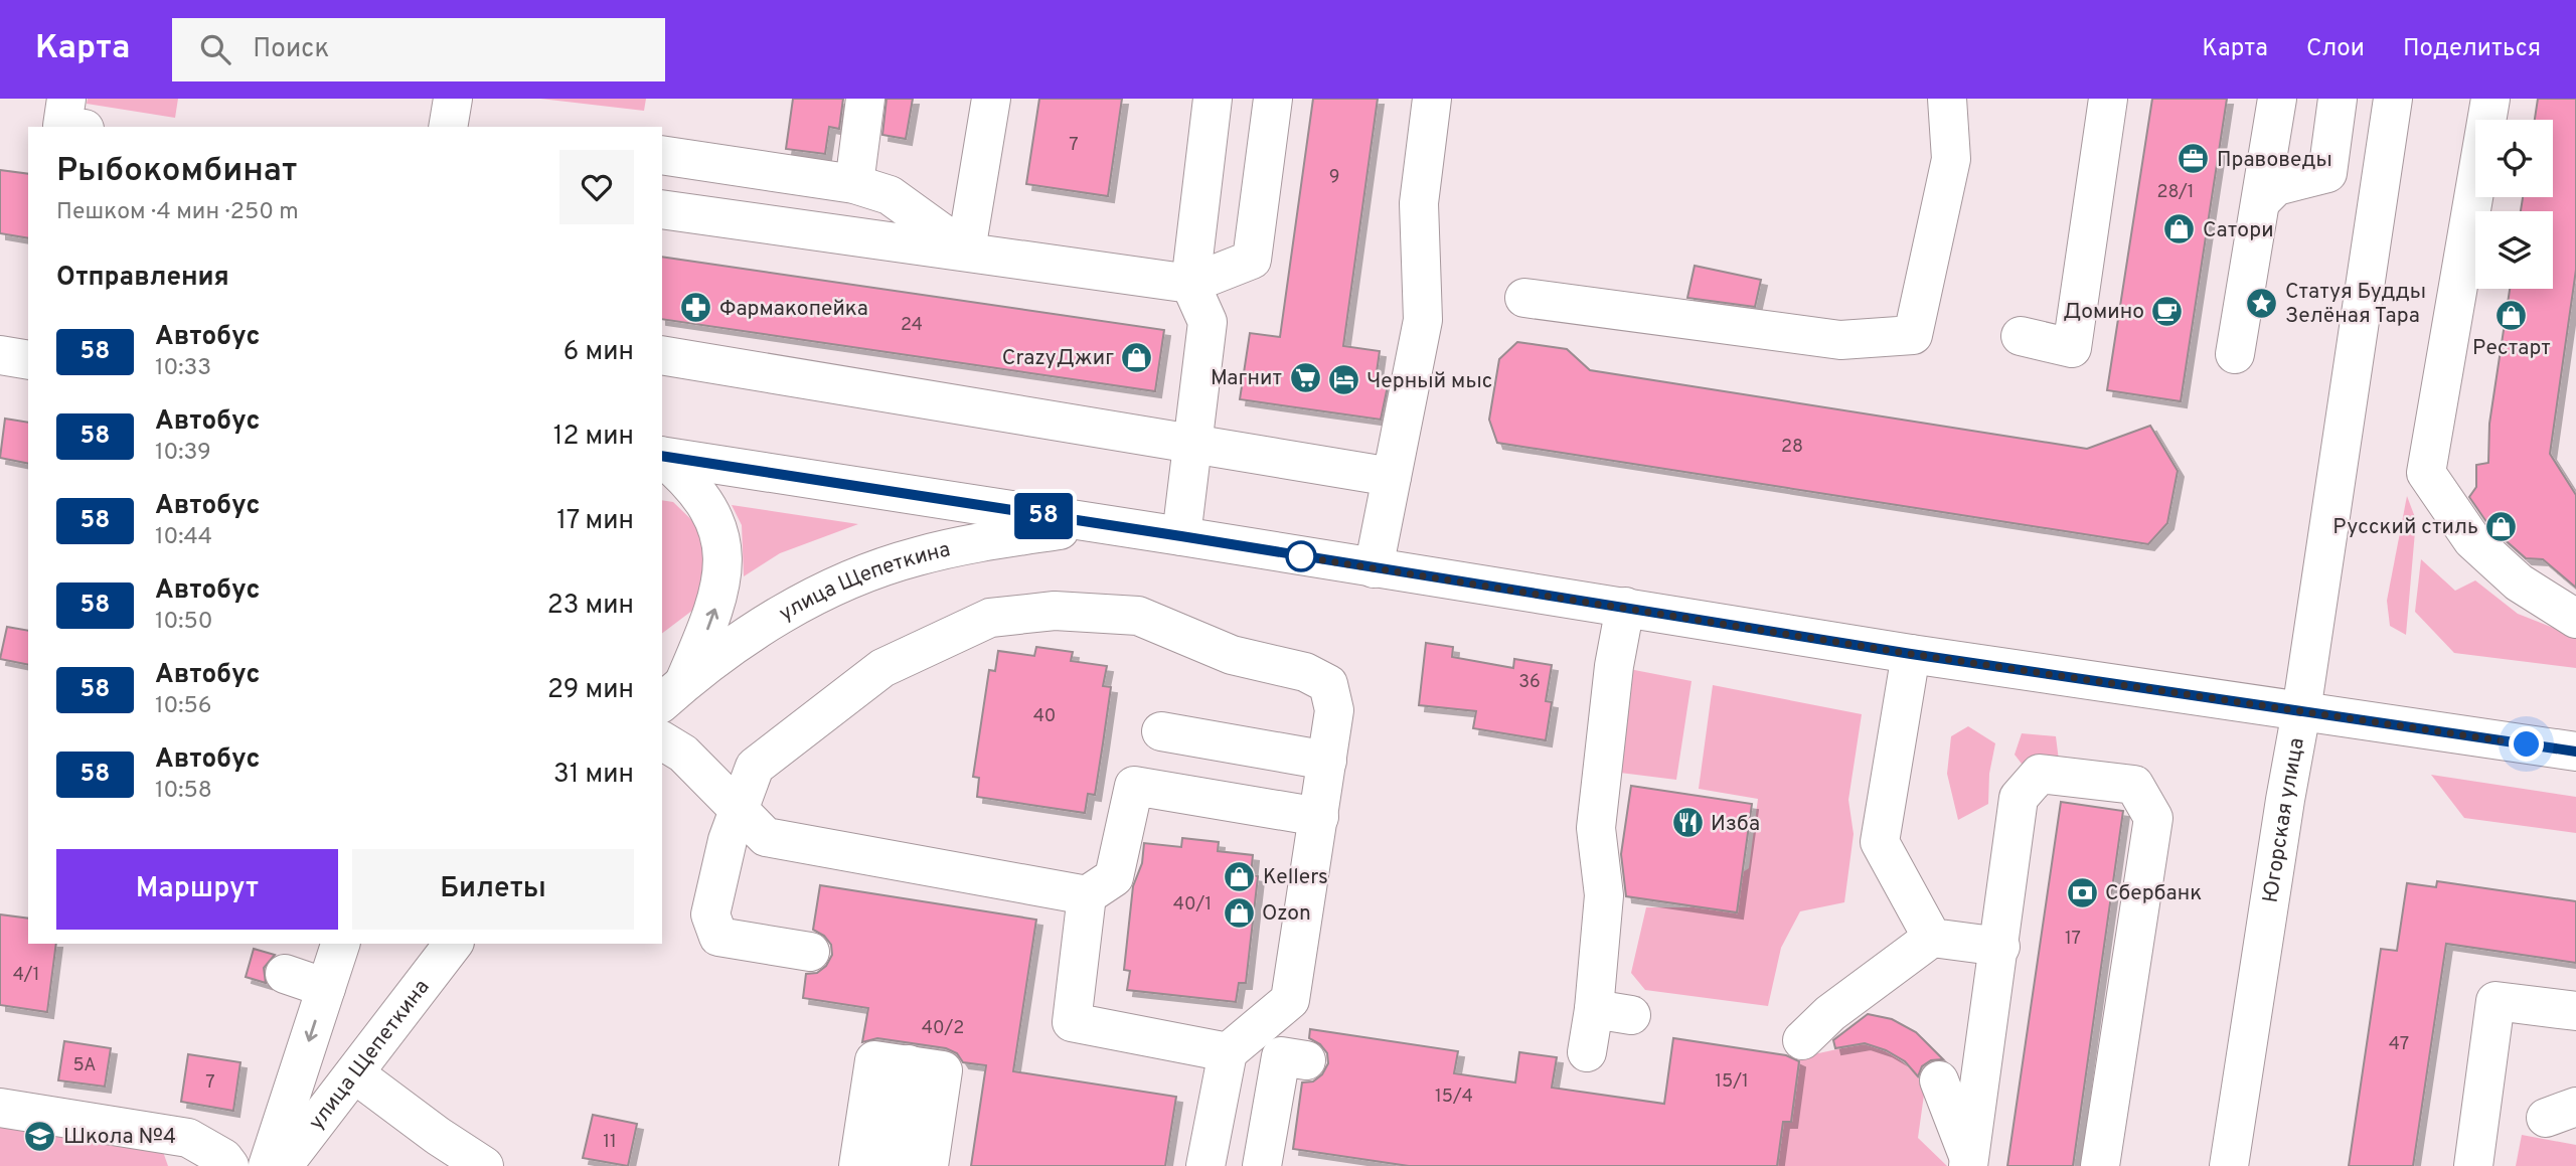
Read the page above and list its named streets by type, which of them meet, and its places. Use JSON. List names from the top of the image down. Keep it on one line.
{"streets":{"main road":["улица Щепеткина","Югорская улица"]},"places":{"office":["Правоведы"],"shop":["Сатори","Рестарт","CrazyДжиг","Русский стиль","Kellers","Ozon"],"place":["Статуя Будды Зелёная Тара"],"pharmacy":["Фармакопейка"],"cafe":["Домино"],"supermarket":["Магнит"],"hotel":["Черный мыс"],"restaurant":["Изба"],"bank":["Сбербанк"],"school or university":["Школа №4"]},"lines":["bus line 58"],"house_numbers":["7","9","28/1","24","28","36","40","40/1","17","4/1","40/2","47","5А","15/1","7","15/4","11"],"page":{"header":"Карта","search":"Поиск","nav":["Карта","Слои","Поделиться"],"on_map":"58","heading":[["Рыбокомбинат","Пешком · 4 мин · 250 m"],"Отправления"],"list":[{"mark":"58","name":"Автобус","note":"10:33","value":"6 мин"},{"mark":"58","name":"Автобус","note":"10:39","value":"12 мин"},{"mark":"58","name":"Автобус","note":"10:44","value":"17 мин"},{"mark":"58","name":"Автобус","note":"10:50","value":"23 мин"},{"mark":"58","name":"Автобус","note":"10:56","value":"29 мин"},{"mark":"58","name":"Автобус","note":"10:58","value":"31 мин"}],"buttons":["Маршрут","Билеты"]}}
